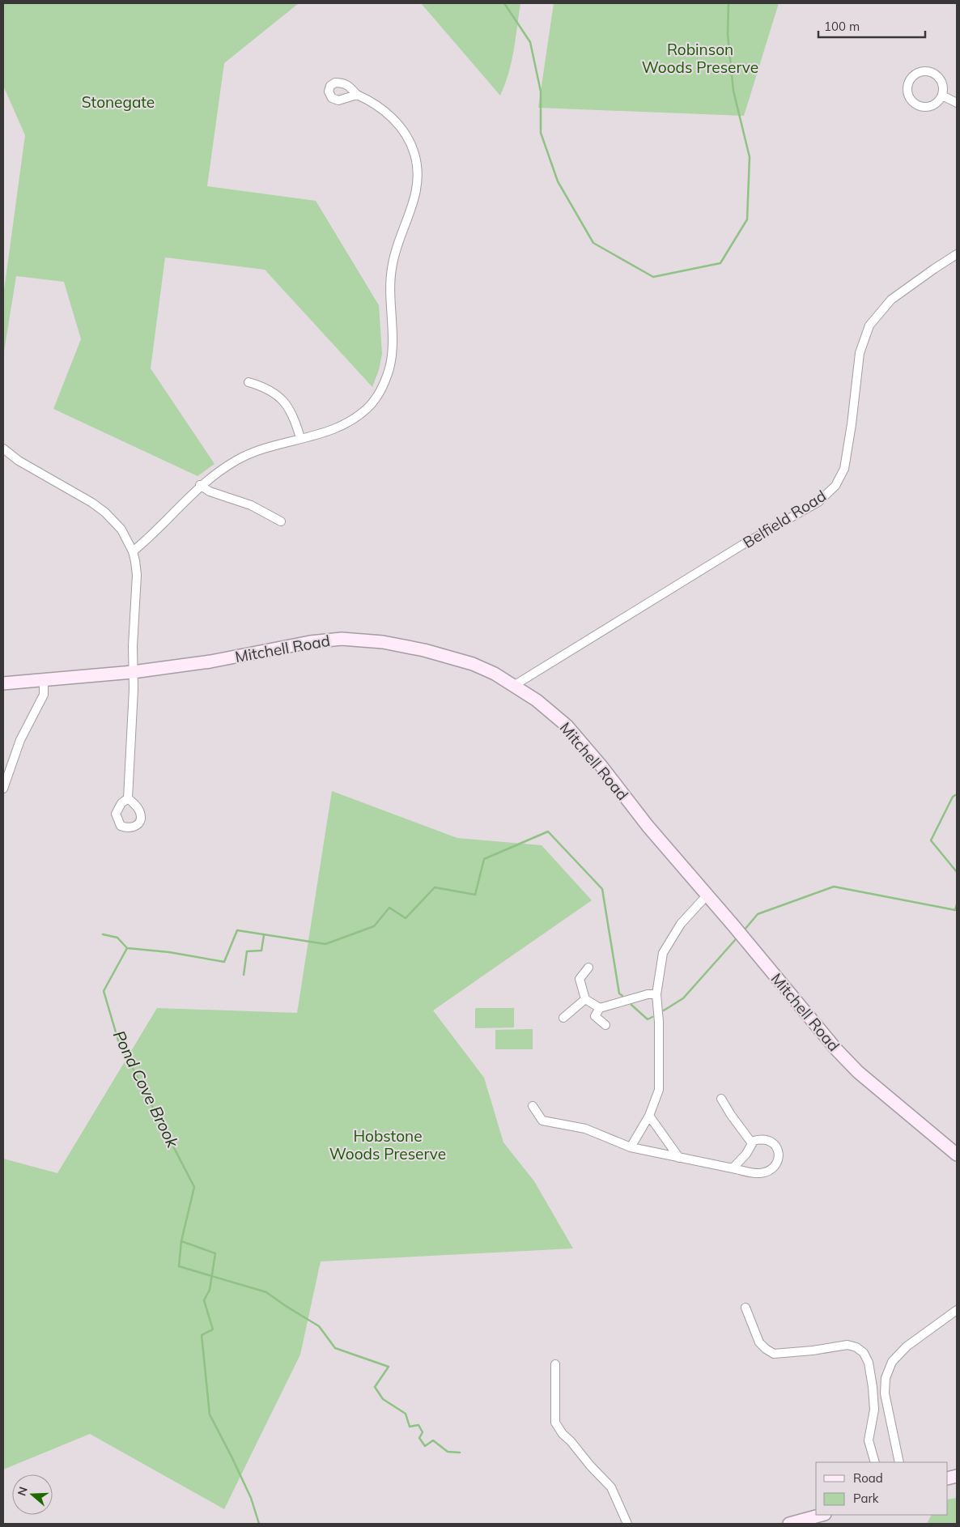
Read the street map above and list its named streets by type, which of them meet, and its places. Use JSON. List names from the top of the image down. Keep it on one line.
{"streets":{"street":["Belfield Road","Mitchell Road"]},"crossings":[["Belfield Road","Mitchell Road"]],"water":["Pond Cove Brook"],"parks":["Robinson Woods Preserve","Stonegate","Hobstone Woods Preserve"],"legend":["Road","Park"],"scale_bar":"100 m","north":"left"}
